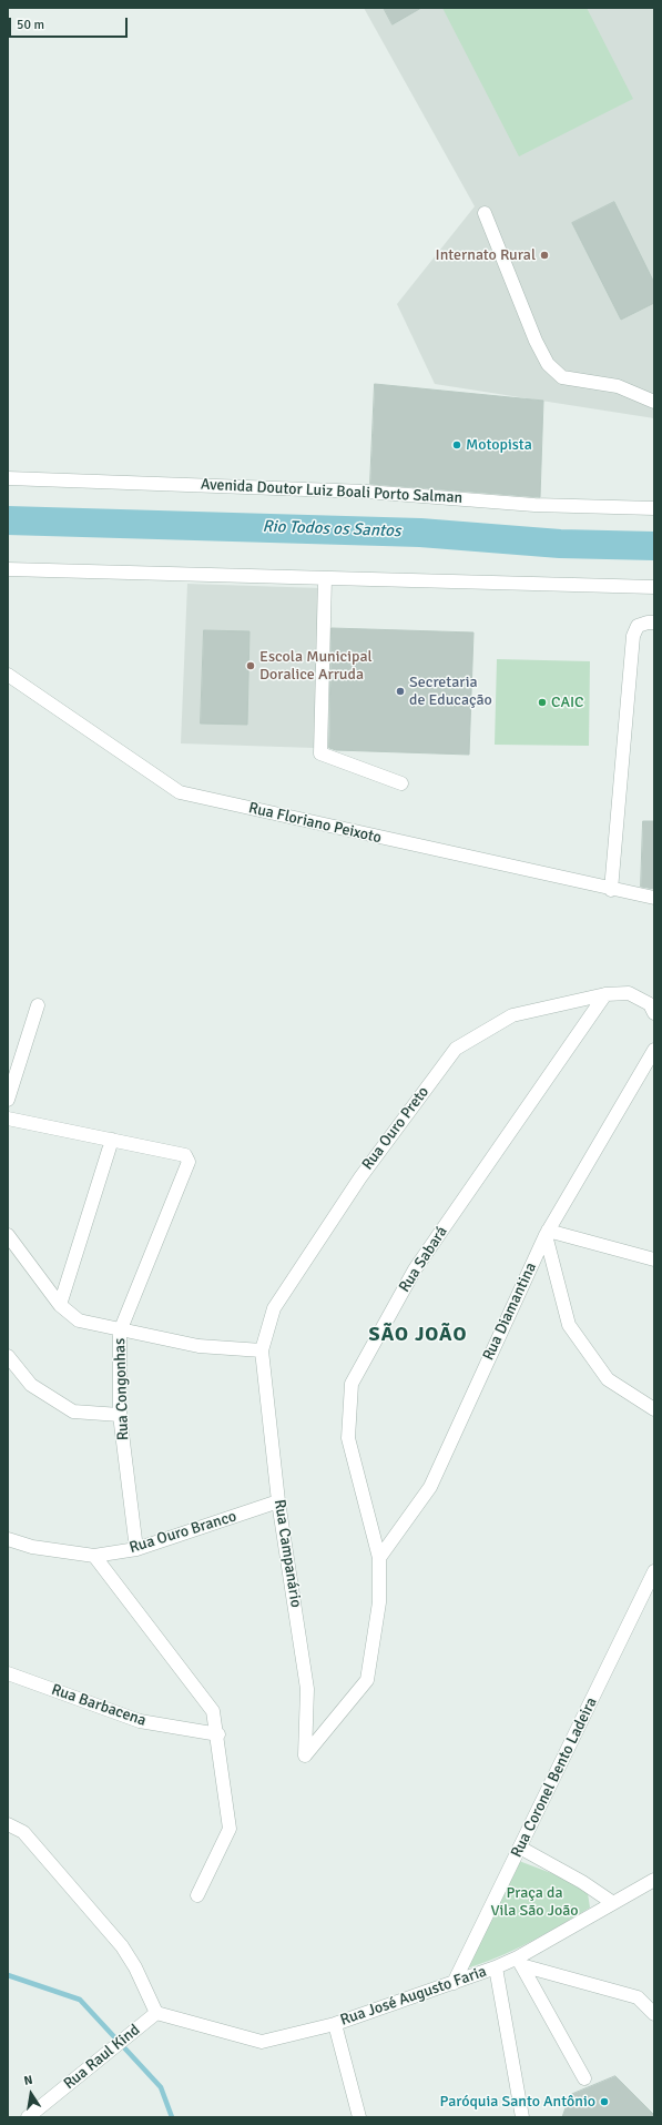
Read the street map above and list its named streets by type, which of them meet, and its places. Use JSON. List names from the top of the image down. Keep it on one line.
{"streets":{"street":["Avenida Doutor Luiz Boali Porto Salman","Rua Floriano Peixoto","Rua Ouro Preto","Rua Sabará","Rua Diamantina","Rua Congonhas","Rua Ouro Branco","Rua Campanário","Rua Barbacena","Rua Coronel Bento Ladeira","Rua José Augusto Faria","Rua Raul Kind"]},"crossings":[["Rua Ouro Preto","Rua Sabará"],["Rua Ouro Preto","Rua Campanário"],["Rua Sabará","Rua Diamantina"],["Rua Sabará","Rua Campanário"],["Rua Congonhas","Rua Ouro Branco"],["Rua Ouro Branco","Rua Campanário"],["Rua Coronel Bento Ladeira","Rua José Augusto Faria"],["Rua José Augusto Faria","Rua Raul Kind"]],"districts":["SÃO JOÃO"],"water":["Rio Todos os Santos"],"parks":["Praça da Vila São João"],"places":["Internato Rural","Motopista","Escola Municipal Doralice Arruda","Secretaria de Educação","CAIC","Paróquia Santo Antônio"],"scale_bar":"50 m","north":"top"}
